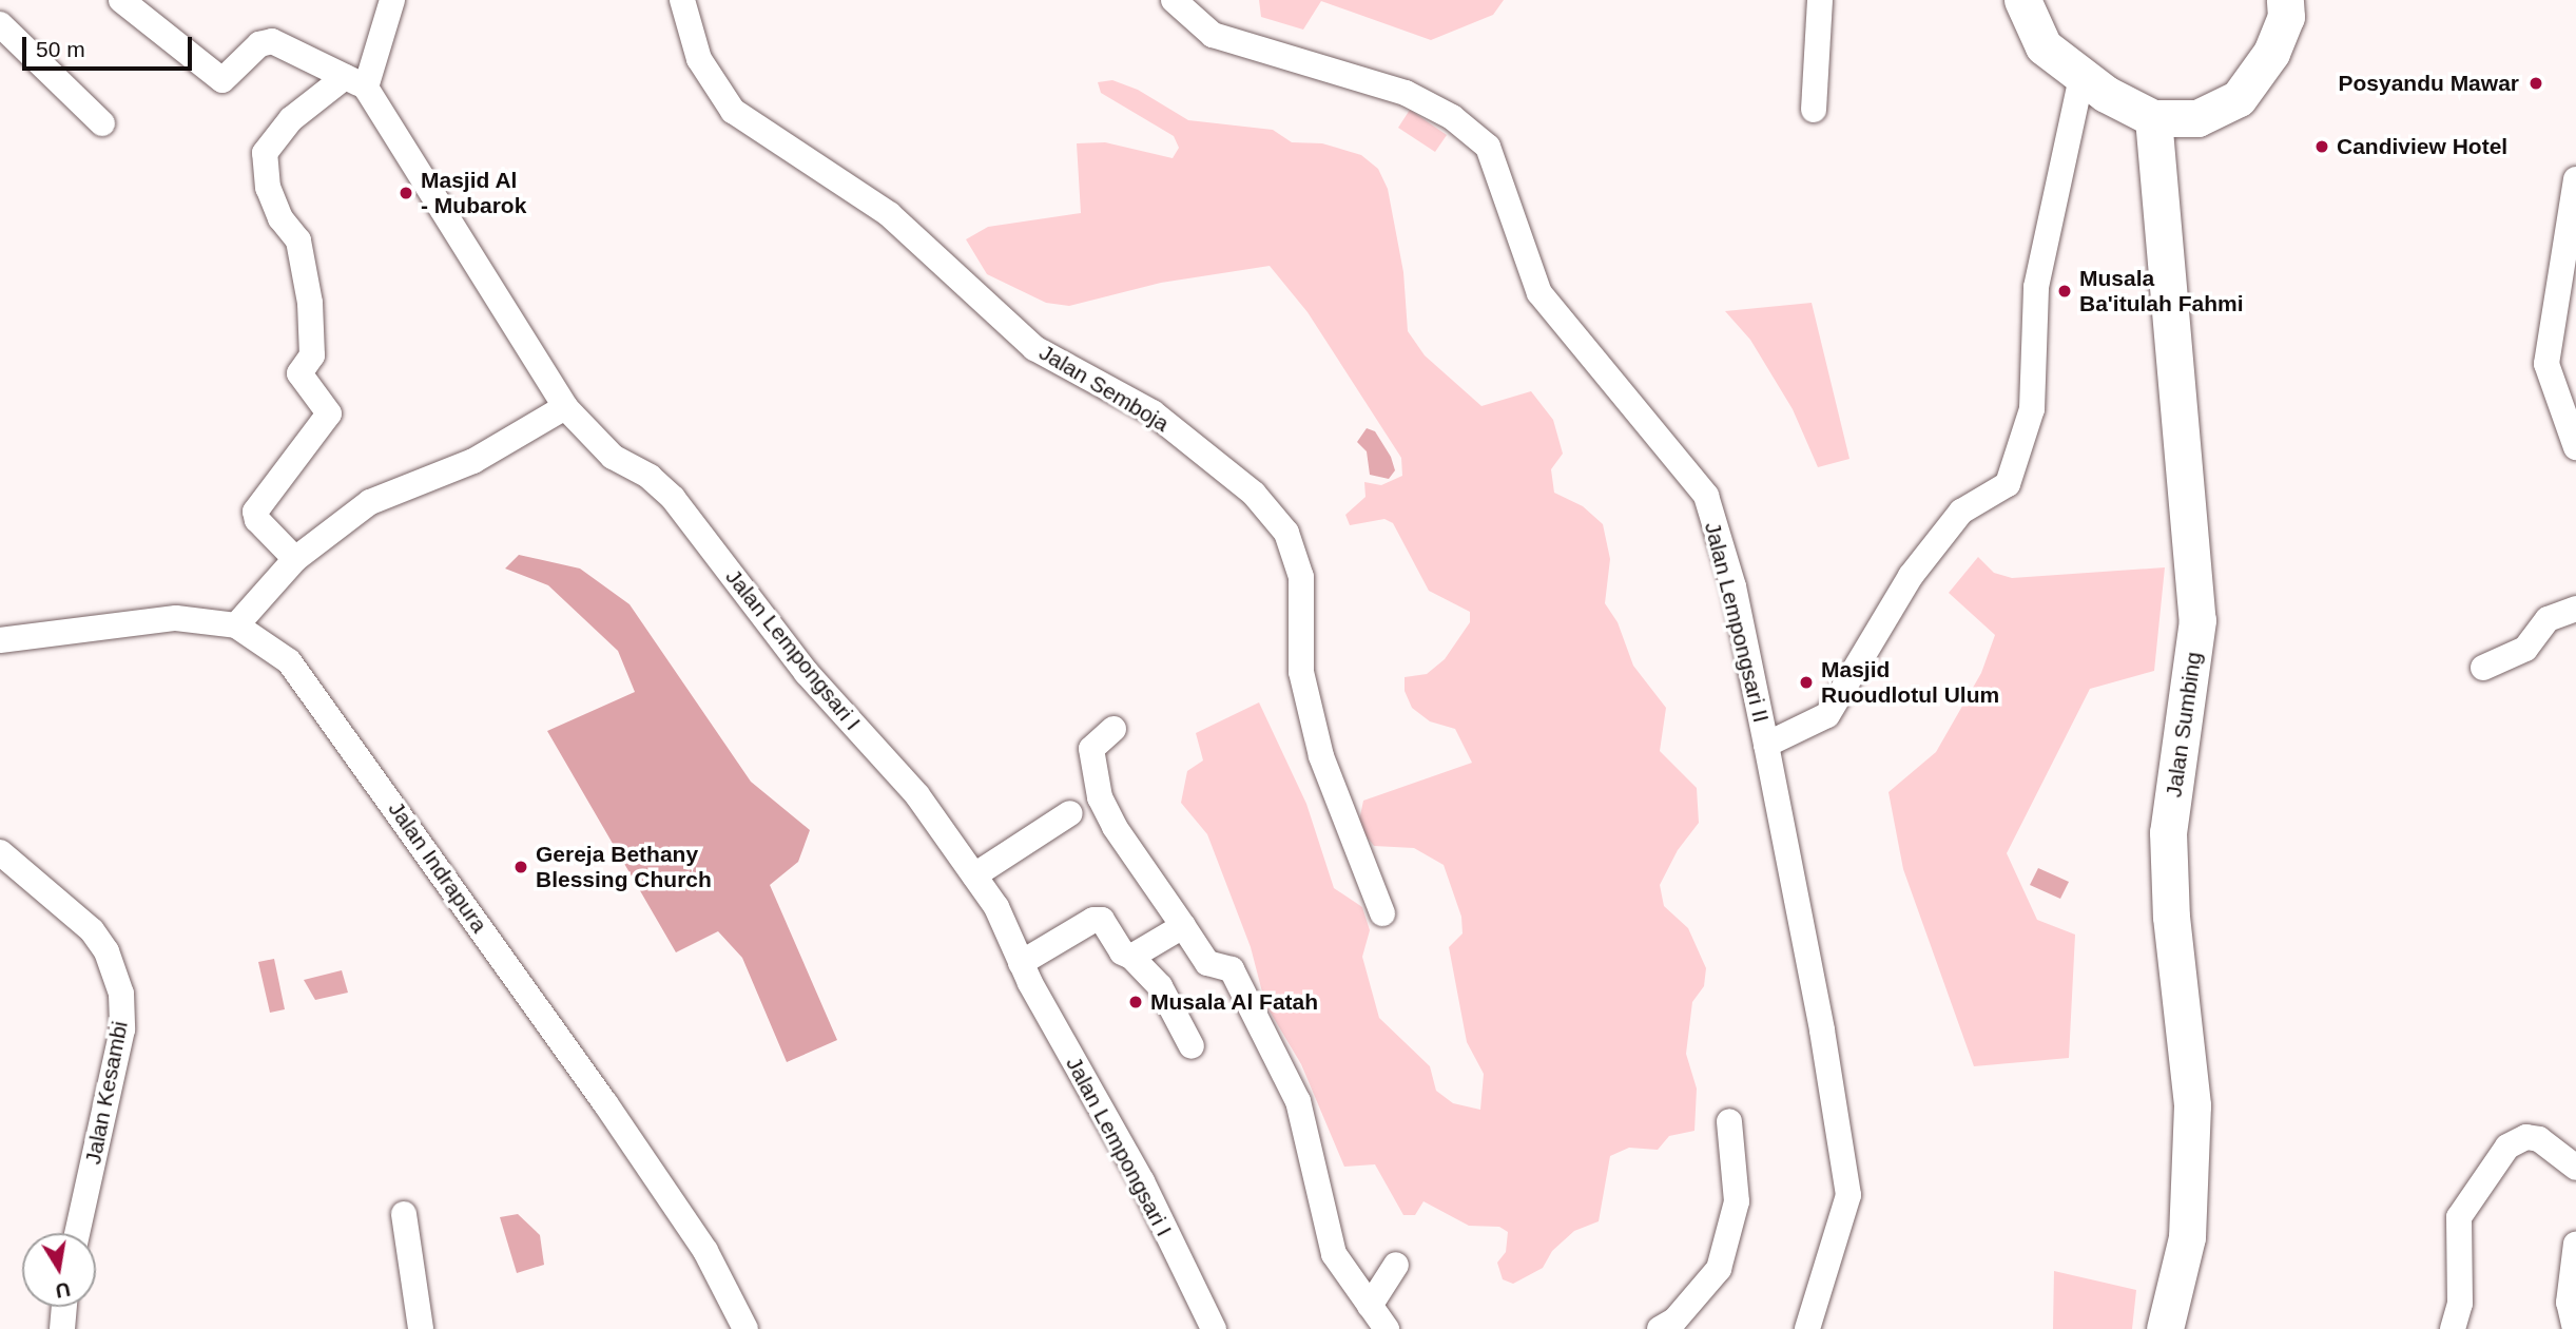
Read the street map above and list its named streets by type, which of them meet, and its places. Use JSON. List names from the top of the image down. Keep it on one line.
{"streets":{"street":["Jalan Semboja","Jalan Lempongsari II","Jalan Lempongsari I","Jalan Sumbing","Jalan Indrapura","Jalan Kesambi"]},"places":["Posyandu Mawar","Candiview Hotel","Masjid Al - Mubarok","Musala Ba'itulah Fahmi","Masjid Ruoudlotul Ulum","Gereja Bethany Blessing Church","Musala Al Fatah"],"scale_bar":"50 m","north":"bottom"}
